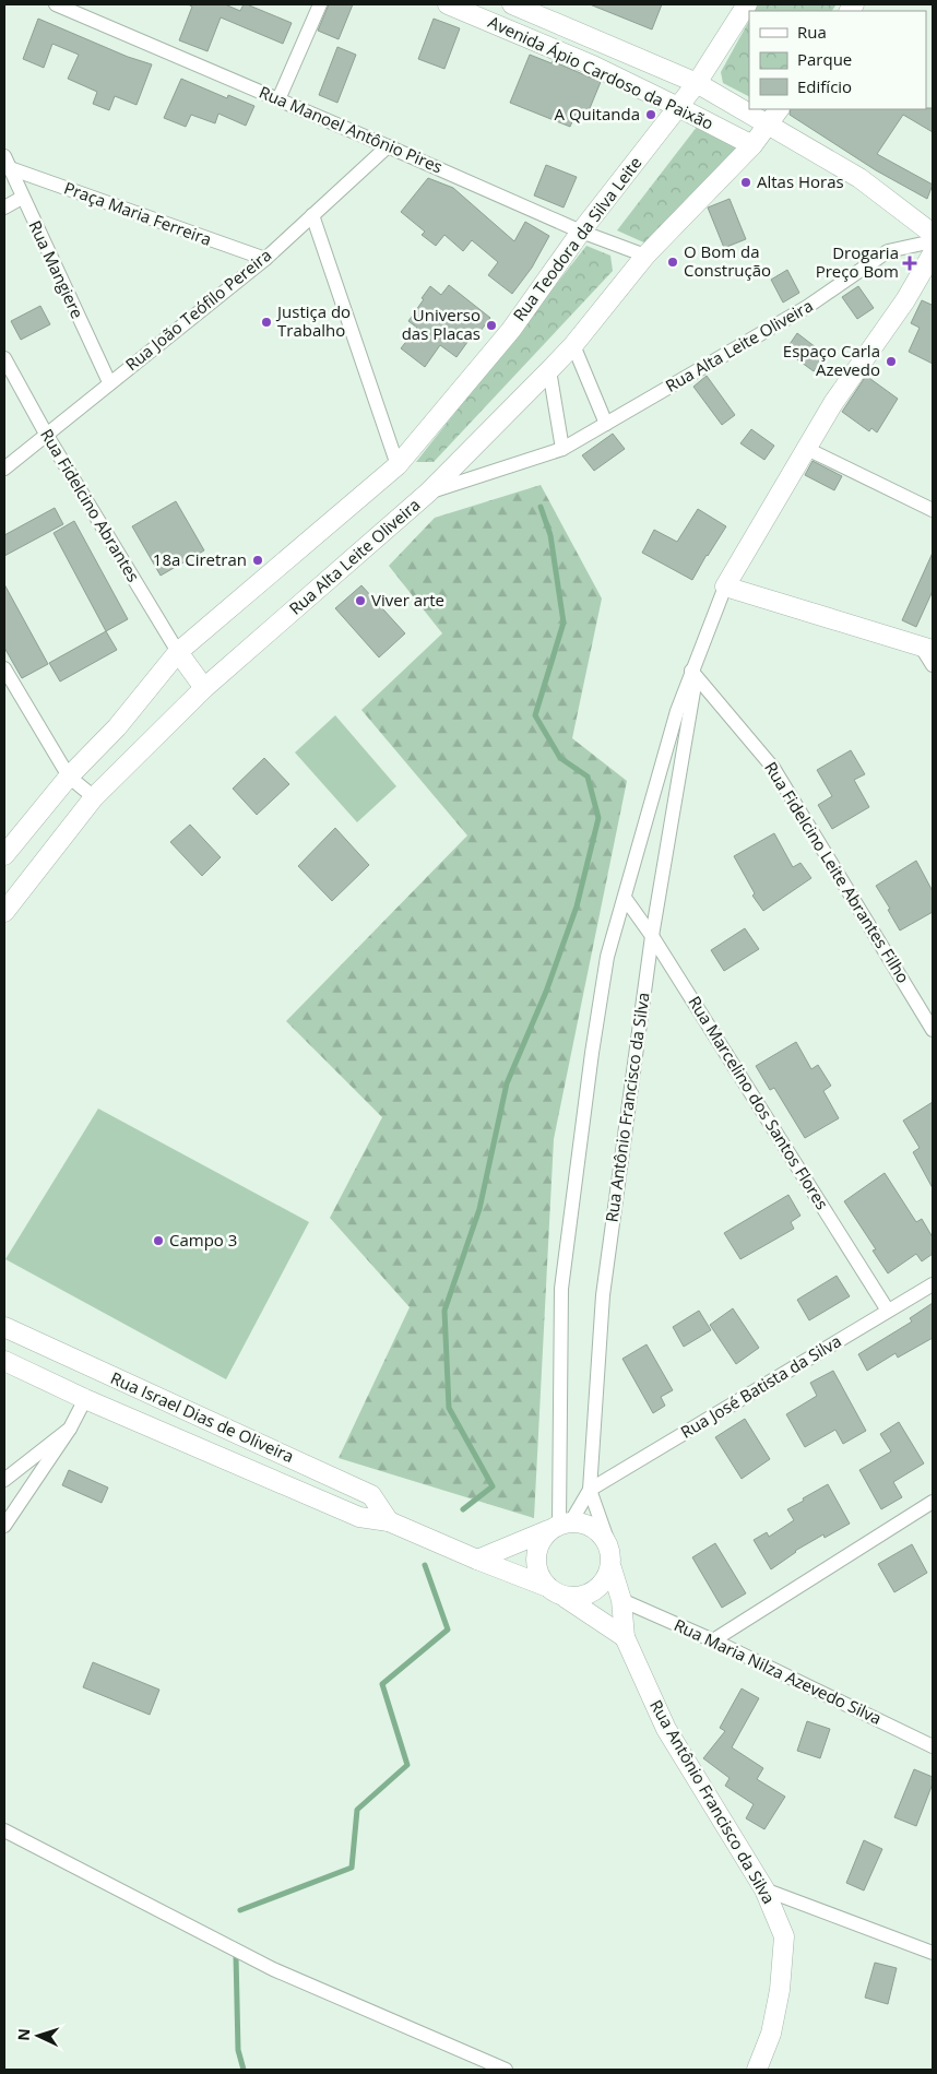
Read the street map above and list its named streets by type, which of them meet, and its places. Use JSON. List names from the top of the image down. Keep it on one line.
{"streets":{"main road":["Avenida Ápio Cardoso da Paixão","Rua Teodora da Silva Leite","Rua Alta Leite Oliveira","Rua Antônio Francisco da Silva","Rua Israel Dias de Oliveira"],"street":["Rua Manoel Antônio Pires","Praça Maria Ferreira","Rua Mangiere","Rua João Teófilo Pereira","Rua Fidelcino Abrantes","Rua Fidelcino Leite Abrantes Filho","Rua Marcelino dos Santos Flores","Rua José Batista da Silva","Rua Maria Nilza Azevedo Silva"]},"crossings":[["Avenida Ápio Cardoso da Paixão","Rua Teodora da Silva Leite"],["Rua Manoel Antônio Pires","Rua Teodora da Silva Leite"],["Rua Manoel Antônio Pires","Rua João Teófilo Pereira"],["Praça Maria Ferreira","Rua Mangiere"],["Praça Maria Ferreira","Rua João Teófilo Pereira"],["Rua Mangiere","Rua João Teófilo Pereira"],["Rua João Teófilo Pereira","Rua Fidelcino Abrantes"],["Rua Fidelcino Leite Abrantes Filho","Rua Antônio Francisco da Silva"],["Rua Marcelino dos Santos Flores","Rua Antônio Francisco da Silva"],["Rua Marcelino dos Santos Flores","Rua José Batista da Silva"],["Rua Antônio Francisco da Silva","Rua José Batista da Silva"],["Rua Antônio Francisco da Silva","Rua Israel Dias de Oliveira"],["Rua Antônio Francisco da Silva","Rua Maria Nilza Azevedo Silva"]],"places":{"other":["A Quitanda","Altas Horas","O Bom da Construção","Justiça do Trabalho","Universo das Placas","Espaço Carla Azevedo","18a Ciretran","Viver arte","Campo 3"],"health":["Drogaria Preço Bom"]},"legend":["Rua","Parque","Edifício"],"north":"left"}
